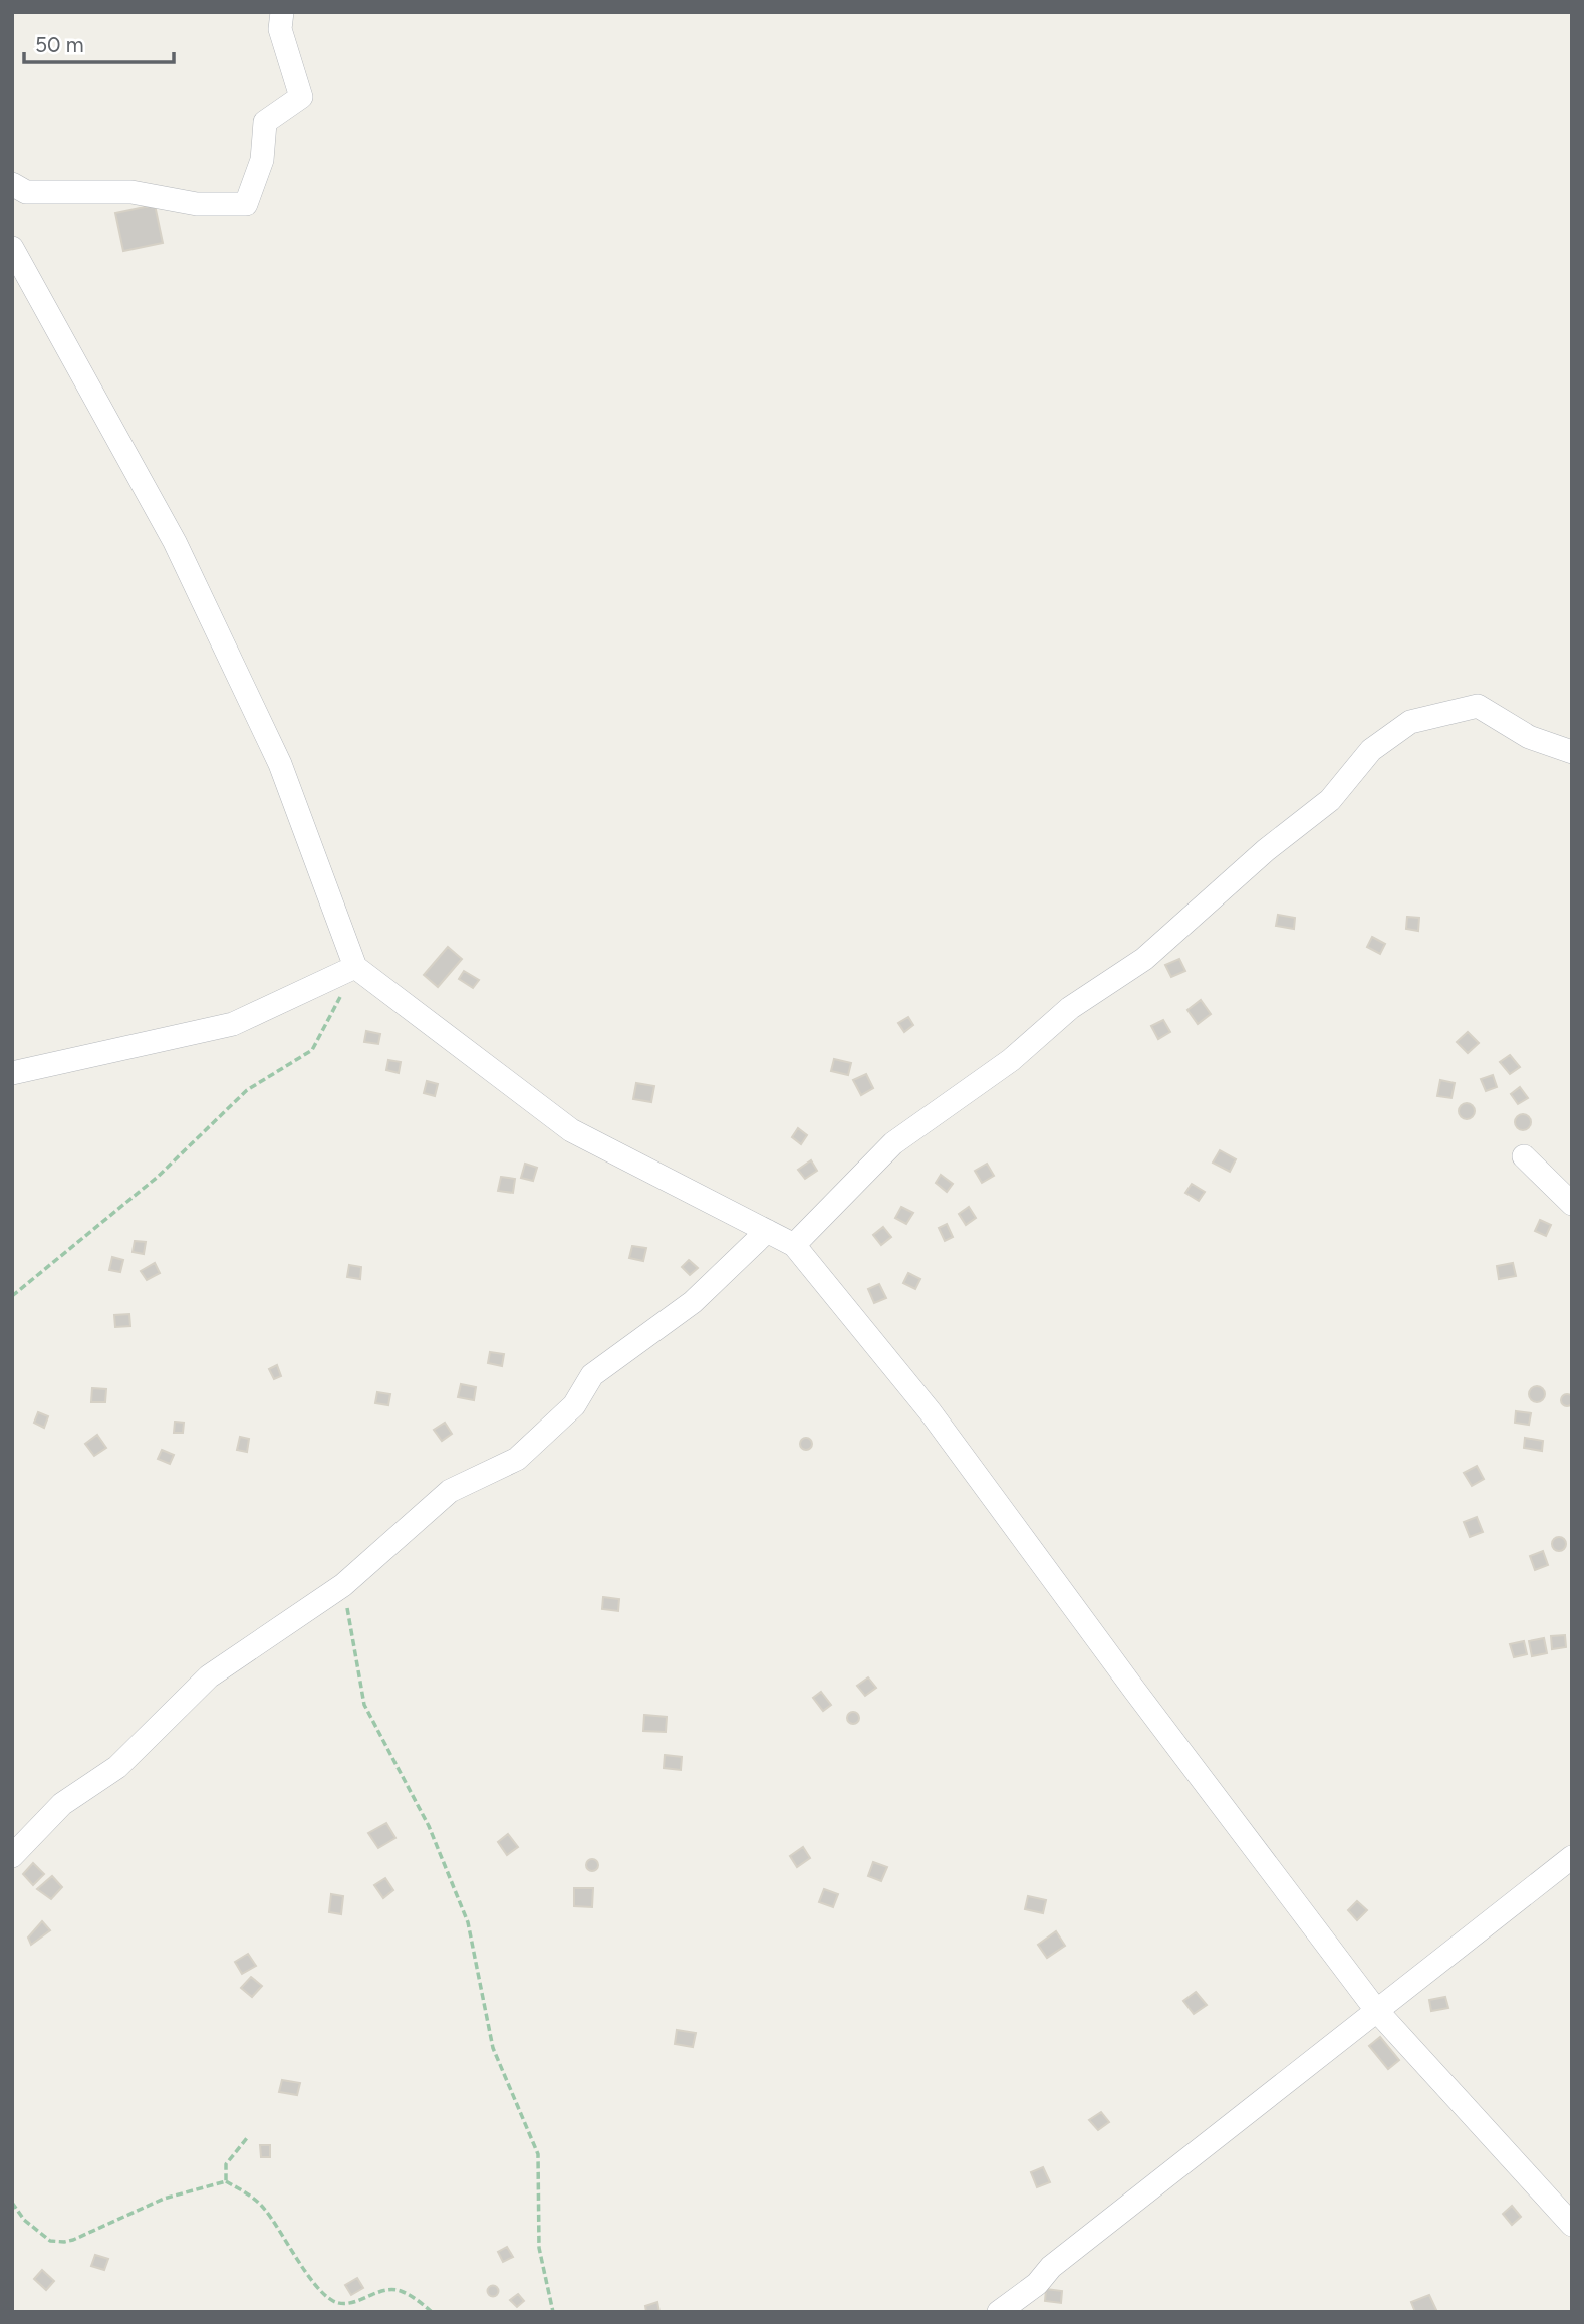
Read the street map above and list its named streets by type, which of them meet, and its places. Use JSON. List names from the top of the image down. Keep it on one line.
{"scale_bar":"50 m"}
